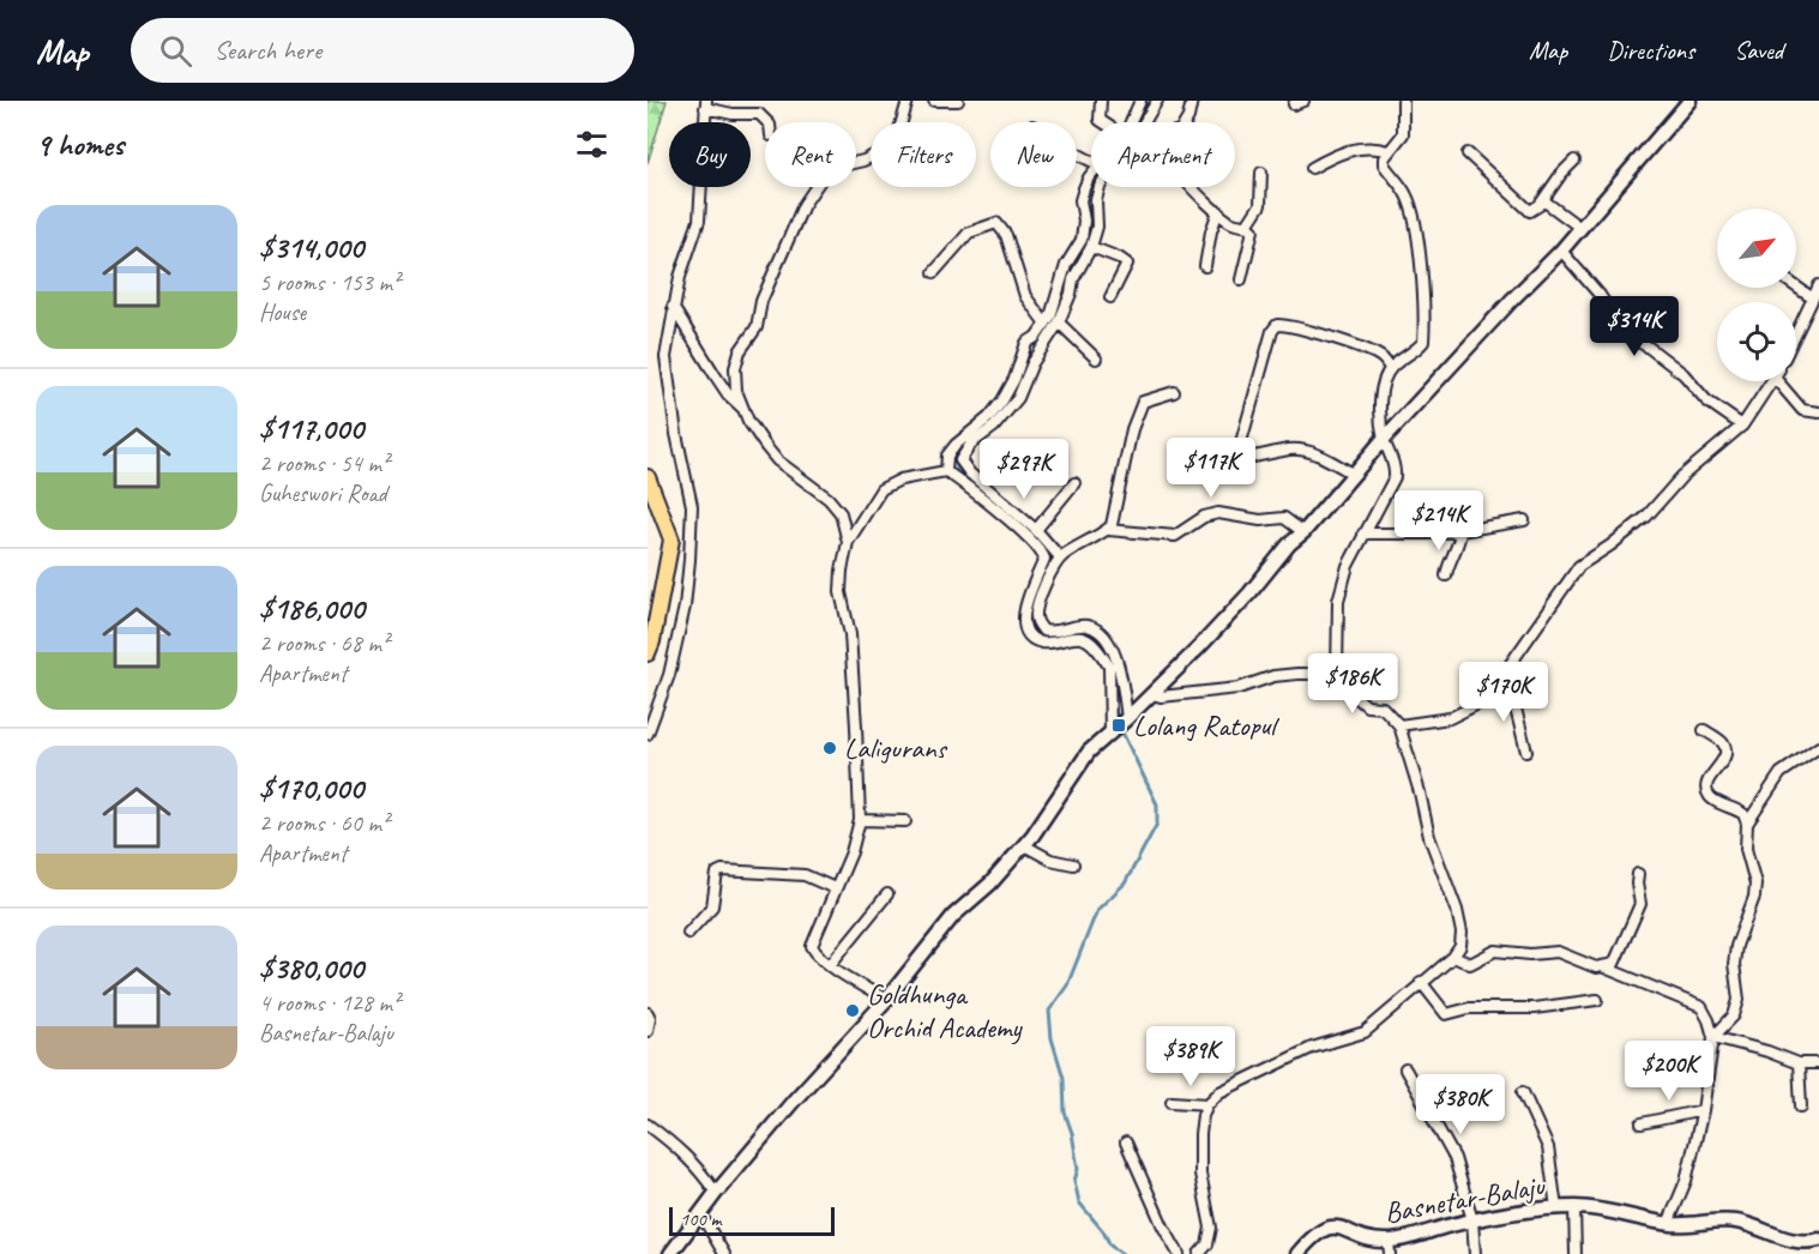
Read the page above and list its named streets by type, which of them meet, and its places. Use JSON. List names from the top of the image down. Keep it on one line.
{"streets":{"street":["Basnetar-Balaju"]},"places":{"transit":["Lolang Ratopul"],"other":["Laligurans","Goldhunga Orchid Academy"]},"scale_bar":"100 m","north":"top right","page":{"header":"Map","search":"Search here","nav":["Map","Directions","Saved"],"heading":"9 homes","chip":["Buy","Rent","Filters","New","Apartment"],"list":[{"name":"$314,000","note":"5 rooms · 153 m² · House"},{"name":"$117,000","note":"2 rooms · 54 m² · Guheswori Road"},{"name":"$186,000","note":"2 rooms · 68 m² · Apartment"},{"name":"$170,000","note":"2 rooms · 60 m² · Apartment"},{"name":"$380,000","note":"4 rooms · 128 m² · Basnetar-Balaju"}],"price":["$314K","$117K","$297K","$214K","$186K","$170K","$389K","$200K","$380K"],"scale":"100 m"}}
